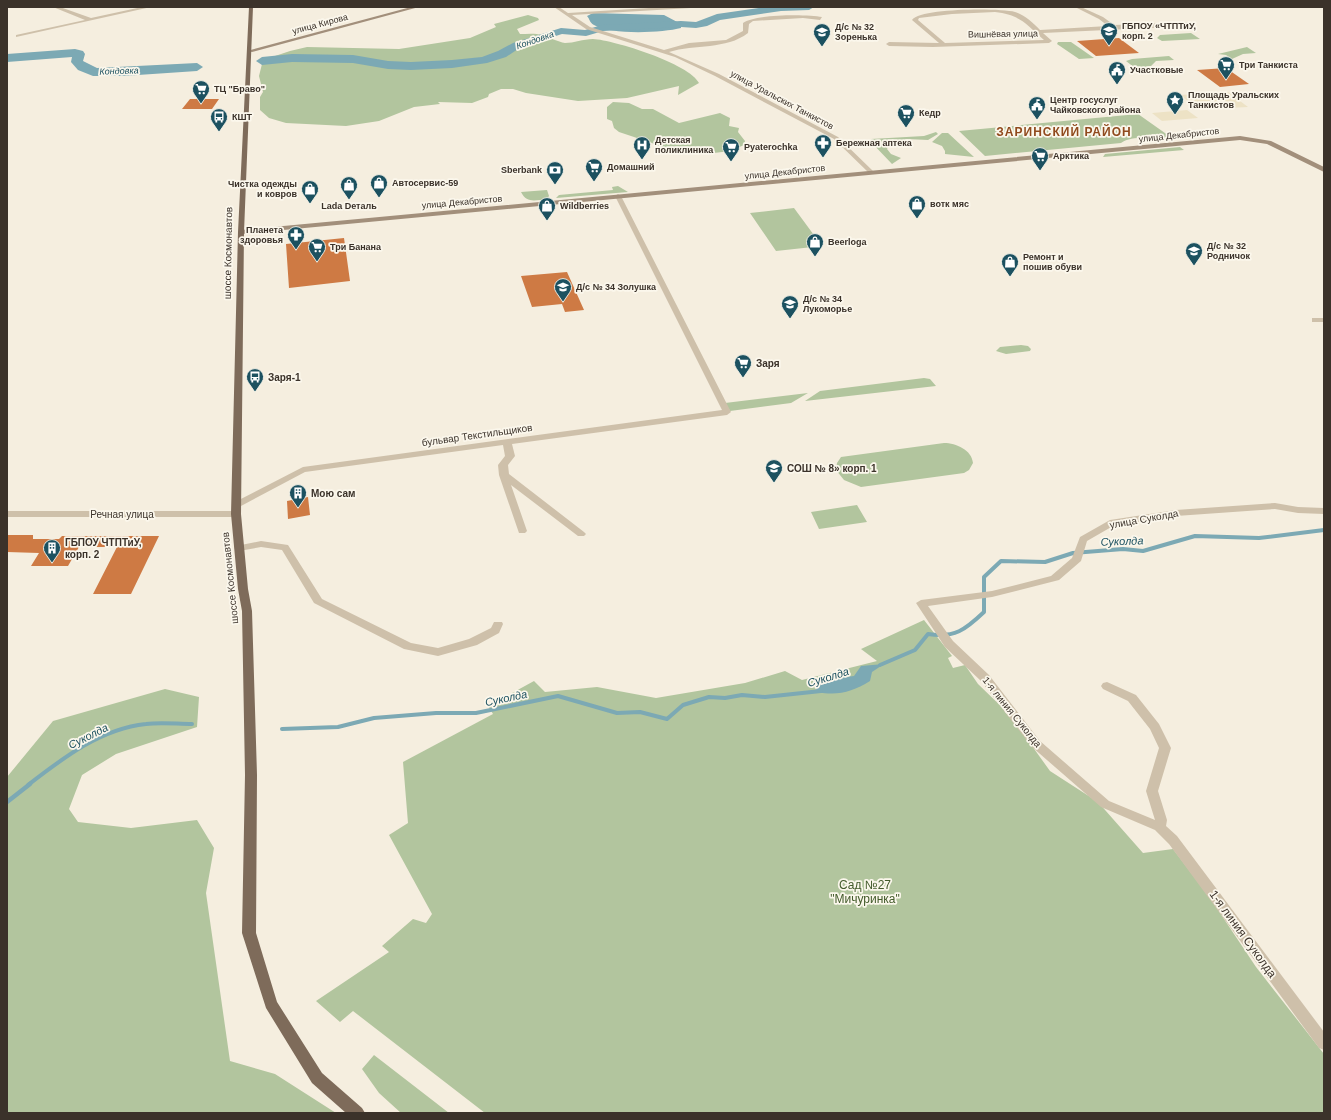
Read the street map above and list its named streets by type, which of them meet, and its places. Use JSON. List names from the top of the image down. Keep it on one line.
{"streets":{"main road":["шоссе Космонавтов"],"street":["улица Кирова","Вишнёвая улица","улица Уральских Танкистов","улица Декабристов","бульвар Текстильщиков","Речная улица","улица Суколда","1-я линия Суколда"]},"crossings":[["улица Кирова","шоссе Космонавтов"],["улица Уральских Танкистов","улица Декабристов"],["улица Декабристов","шоссе Космонавтов"],["улица Декабристов","бульвар Текстильщиков"],["шоссе Космонавтов","бульвар Текстильщиков"],["шоссе Космонавтов","Речная улица"],["бульвар Текстильщиков","Речная улица"],["улица Суколда","1-я линия Суколда"]],"districts":["ЗАРИНСКИЙ РАЙОН"],"water":["Кондовка","Суколда"],"parks":["Сад №27 \"Мичуринка\""],"places":{"school or university":["ГБПОУ «ЧТПТиУ, корп. 2","Д/с № 32 Зоренька","Д/с № 32 Родничок","Д/с № 34 Золушка","Д/с № 34 Лукоморье","СОШ № 8» корп. 1"],"supermarket":["Три Танкиста","ТЦ \"Браво\"","Кедр","Pyaterochka","Арктика","Домашний","Три Банана","Заря"],"public building":["Участковые","Центр госуслуг Чайковского района"],"place":["Площадь Уральских Танкистов"],"bus stop":["КШТ","Заря-1"],"pharmacy":["Бережная аптека","Планета здоровья"],"hospital":["Детская поликлиника"],"bank":["Sberbank"],"shop":["Автосервис-59","Lada Dеталь","Чистка одежды и ковров","вотк мяс","Wildberries","Beerloga","Ремонт и пошив обуви"],"building":["Мою сам","ГБПОУ ЧТПТиУ, корп. 2"]}}
